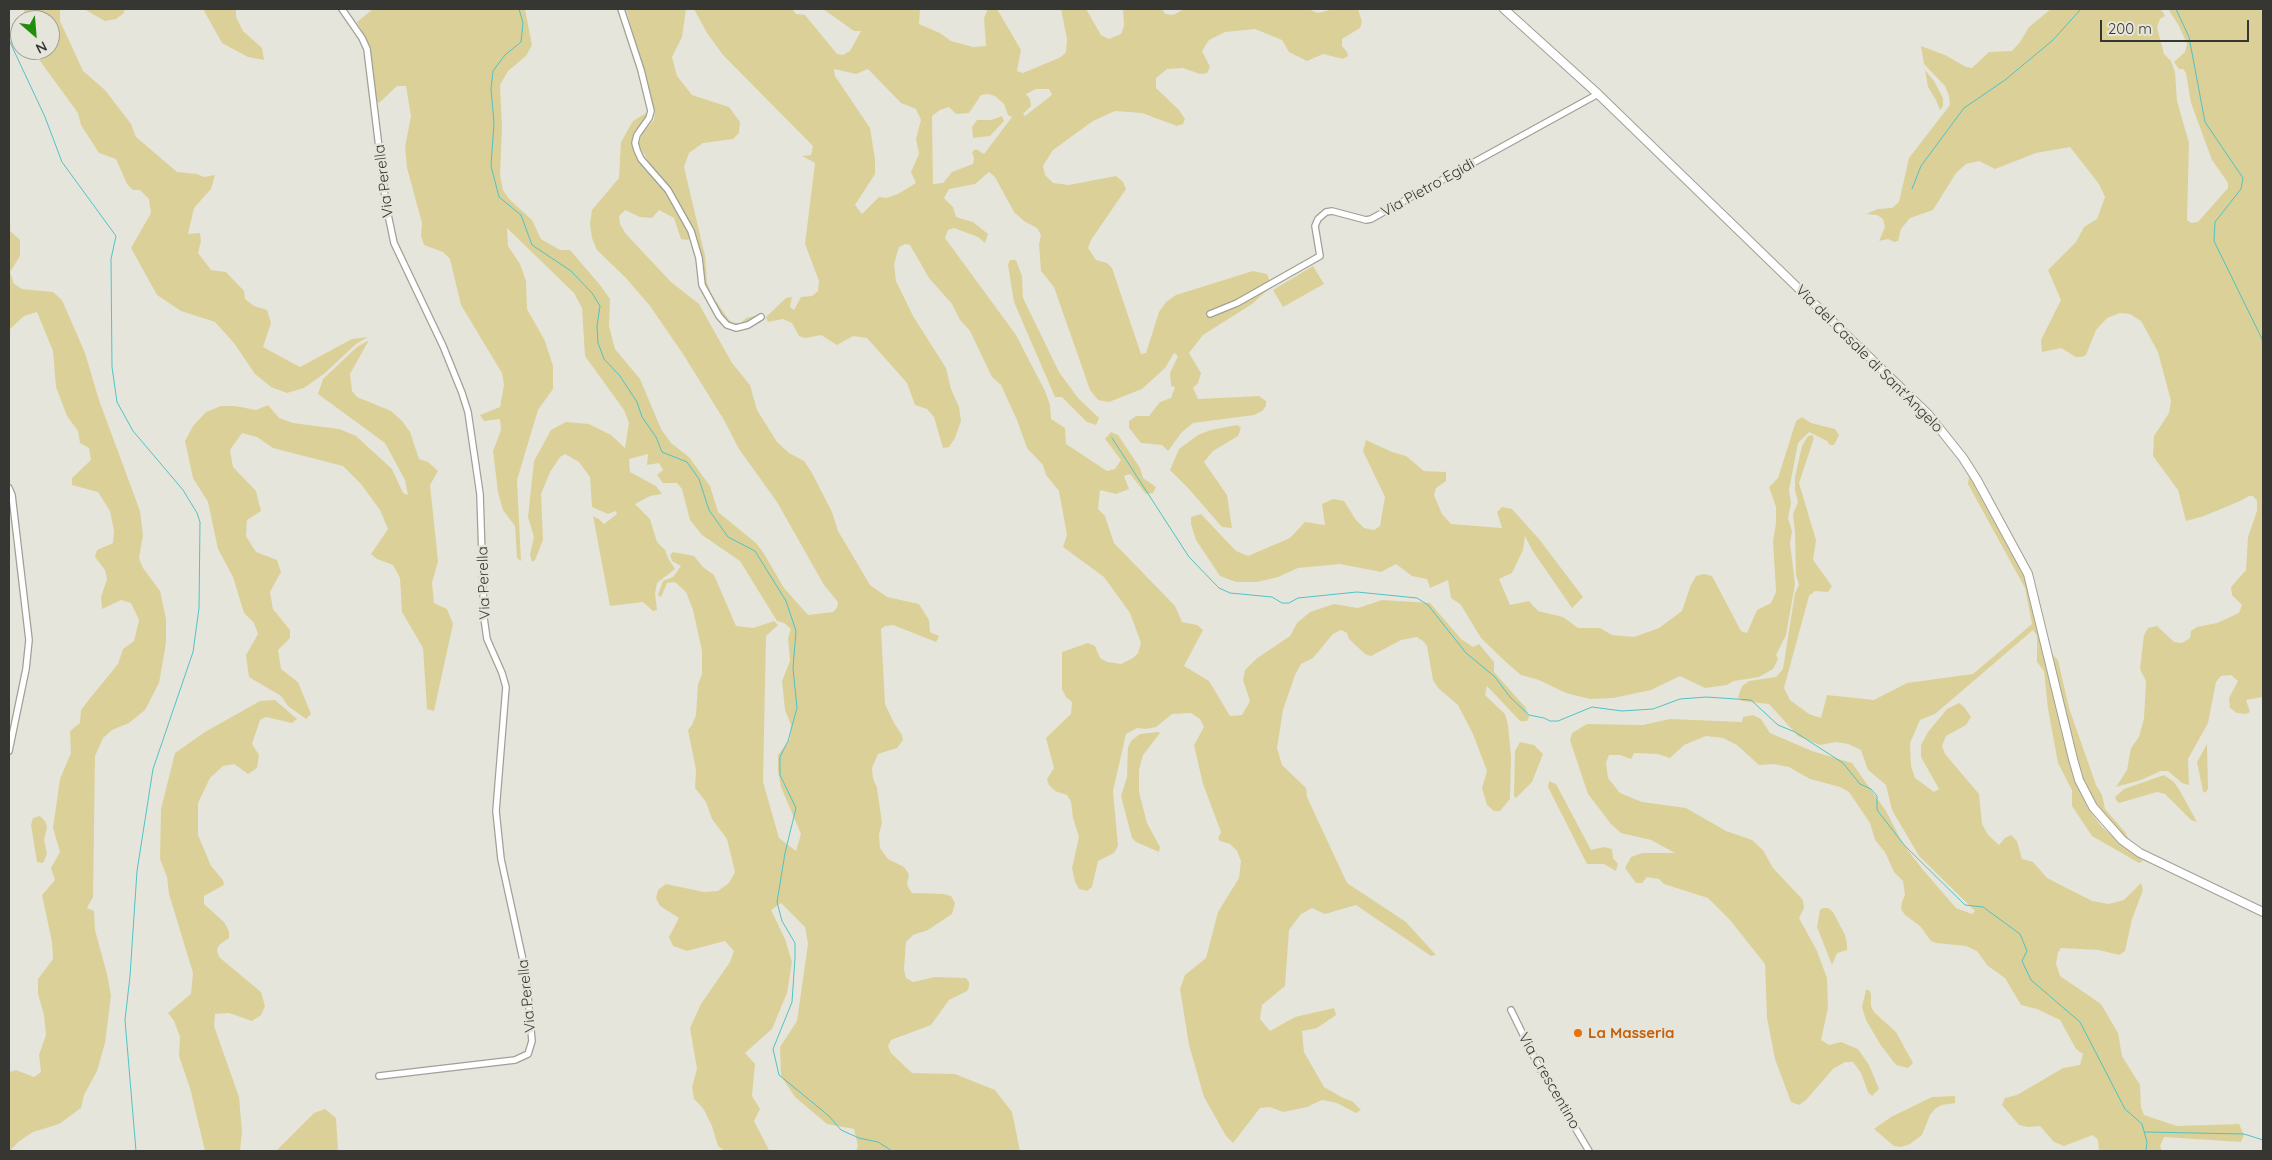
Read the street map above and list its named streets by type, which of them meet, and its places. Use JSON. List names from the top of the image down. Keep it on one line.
{"streets":{"main road":["Via del Casale di Sant'Angelo"],"street":["Via Perella","Via Pietro Egidi","Via Crescentino"]},"crossings":[["Via Pietro Egidi","Via del Casale di Sant'Angelo"]],"places":["La Masseria"],"scale_bar":"200 m","north":"bottom right"}
